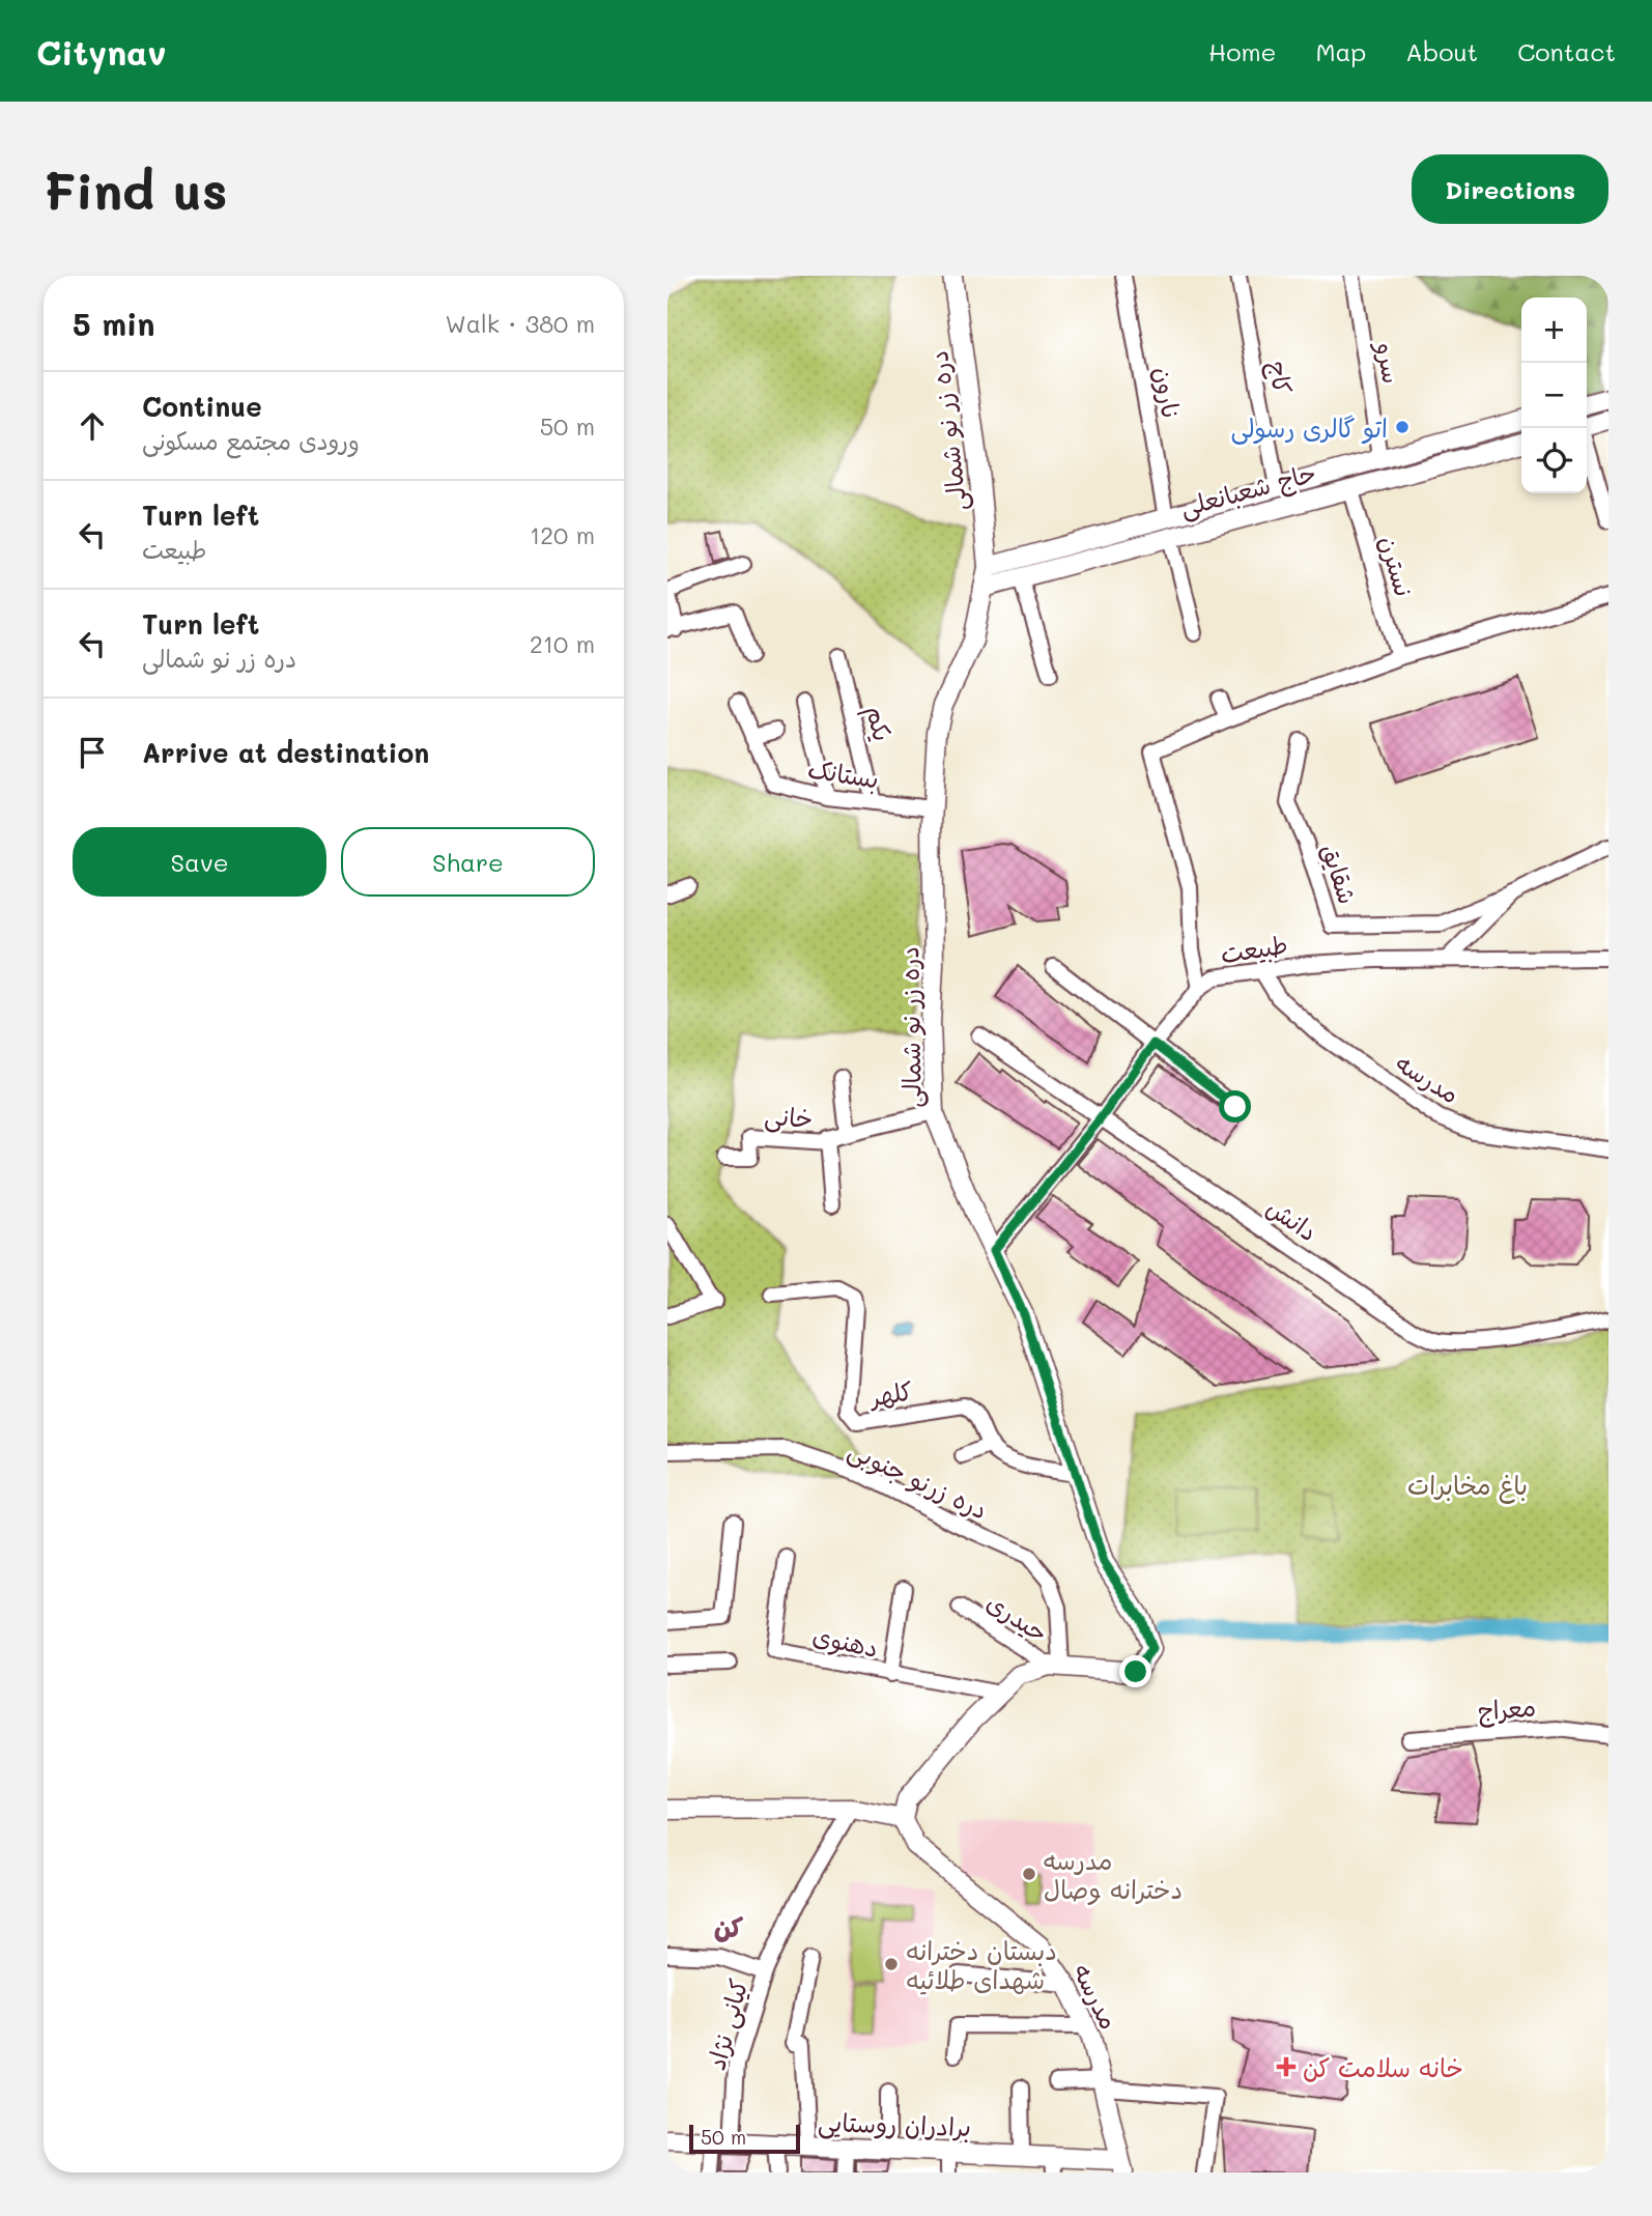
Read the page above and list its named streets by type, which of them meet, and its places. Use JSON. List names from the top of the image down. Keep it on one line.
{"streets":{"street":["سرو","کاج","نارون","دره زر نو شمالی","حاج شعبانعلی","نسترن","یکم","بستانک","شقایق","طبیعت","مدرسه","خانی","دانش","کلهر","دره زرنو جنوبی","حیدری","دهنوی","معراج","کیانی نژاد","برادران روستایی"]},"crossings":[["سرو","حاج شعبانعلی"],["کاج","حاج شعبانعلی"],["نارون","حاج شعبانعلی"],["دره زر نو شمالی","حاج شعبانعلی"],["دره زر نو شمالی","بستانک"],["دره زر نو شمالی","طبیعت"],["دره زر نو شمالی","مدرسه"],["دره زر نو شمالی","خانی"],["دره زر نو شمالی","دره زرنو جنوبی"],["دره زر نو شمالی","حیدری"],["دره زر نو شمالی","دهنوی"],["حاج شعبانعلی","نسترن"],["یکم","بستانک"],["شقایق","طبیعت"],["طبیعت","مدرسه"],["طبیعت","دانش"],["مدرسه","برادران روستایی"],["دره زرنو جنوبی","حیدری"],["کیانی نژاد","برادران روستایی"]],"districts":["کن"],"parks":["باغ مخابرات"],"places":{"other":["اتو گالری رسولی","مدرسه دخترانه وصال","دبستان دخترانه شهدای طلائیه"],"health":["خانه سلامت کن"]},"scale_bar":"50 m","page":{"header":"Citynav","nav":["Home","Map","About","Contact"],"buttons":["Directions",["Save","Share"]],"title":"Find us","heading":["5 min","Walk · 380 m"],"map_buttons":["+","−"],"list":[["Continue","ورودی مجتمع مسکونی","50 m"],["Turn left","طبیعت","120 m"],["Turn left","دره زر نو شمالی","210 m"],"Arrive at destination"],"scale":"50 m"}}
